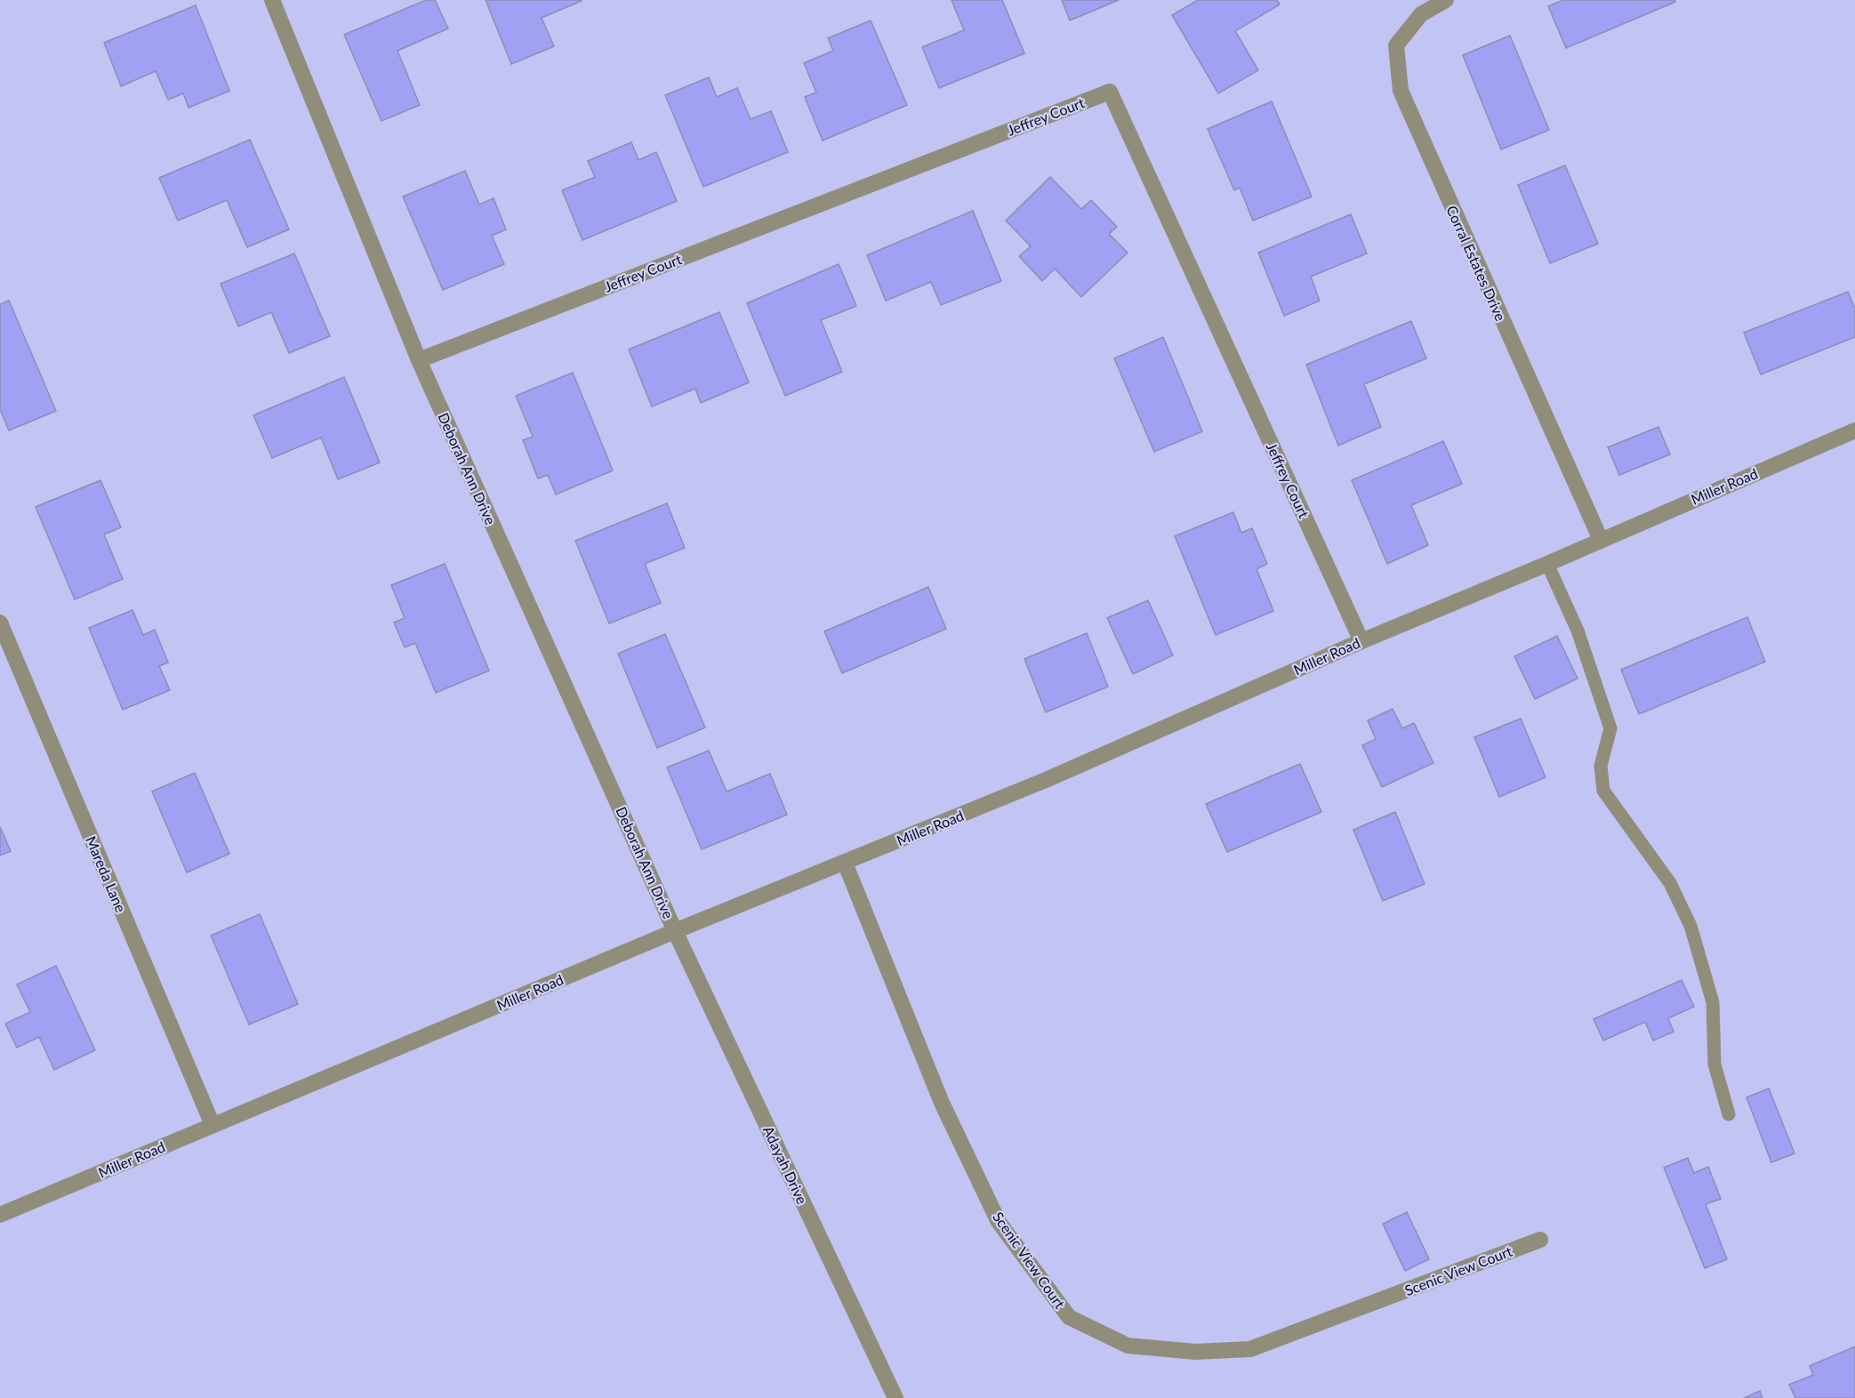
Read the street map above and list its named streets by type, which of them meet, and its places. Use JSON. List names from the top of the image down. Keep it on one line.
{"streets":{"street":["Jeffrey Court","Corral Estates Drive","Deborah Ann Drive","Miller Road","Mareda Lane","Adayah Drive","Scenic View Court"]},"crossings":[["Jeffrey Court","Deborah Ann Drive"],["Jeffrey Court","Miller Road"],["Corral Estates Drive","Miller Road"],["Deborah Ann Drive","Miller Road"],["Deborah Ann Drive","Adayah Drive"],["Miller Road","Mareda Lane"],["Miller Road","Adayah Drive"],["Miller Road","Scenic View Court"]]}
